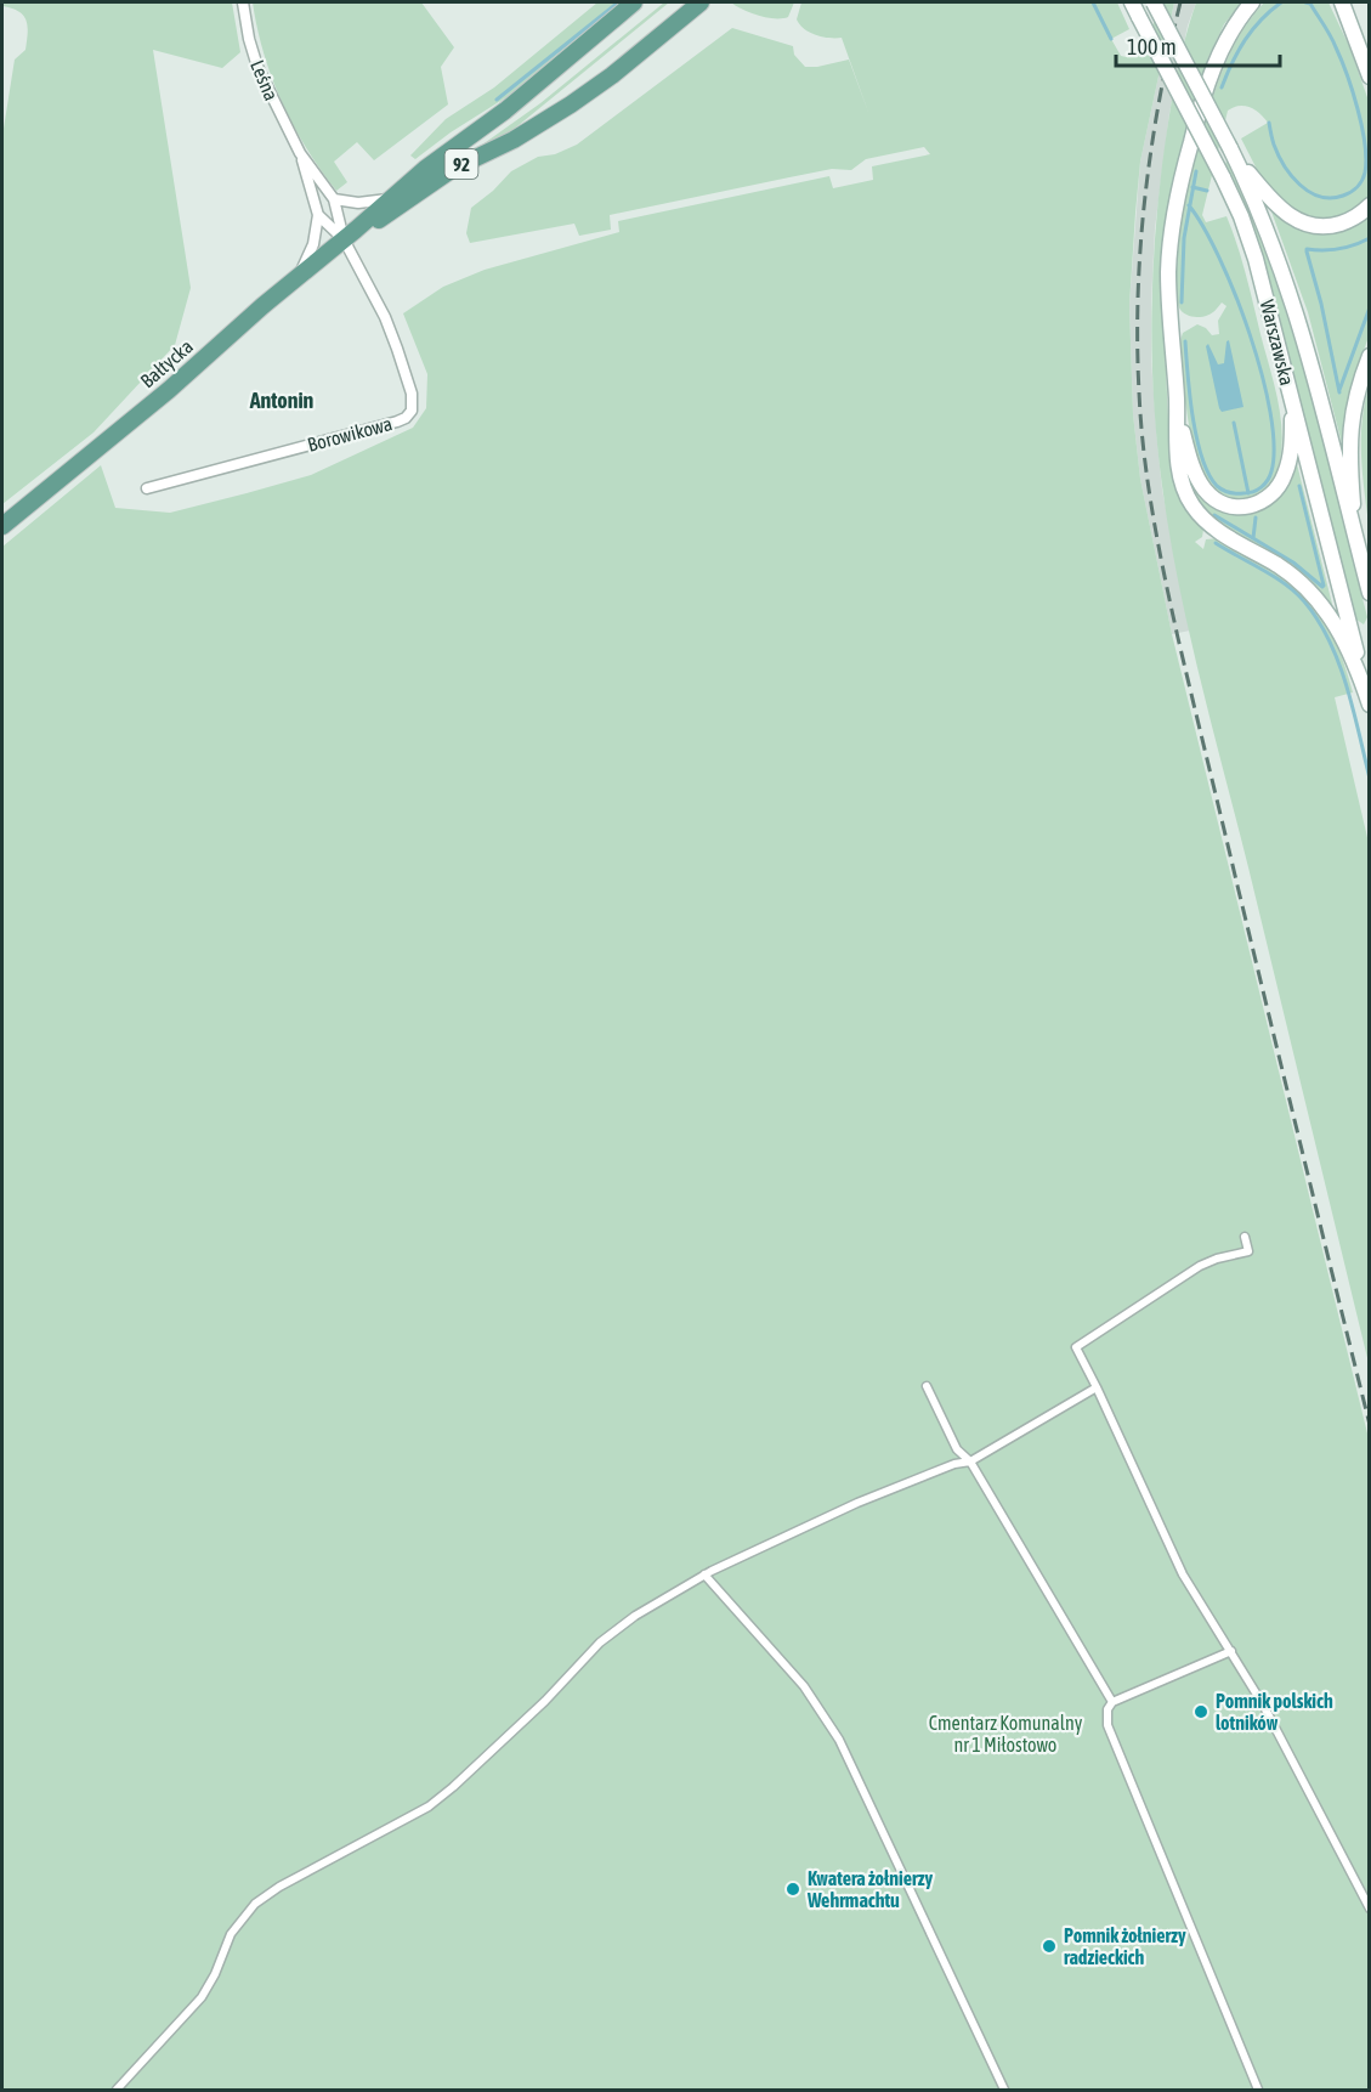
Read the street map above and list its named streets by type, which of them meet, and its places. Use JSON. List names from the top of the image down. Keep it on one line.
{"streets":{"main road":["92","Warszawska","Bałtycka"],"street":["Leśna","Borowikowa"]},"crossings":[["Leśna","Bałtycka"],["Leśna","Borowikowa"],["Bałtycka","Borowikowa"]],"districts":["Antonin"],"parks":["Cmentarz Komunalny nr 1 Miłostowo"],"places":["Pomnik polskich lotników","Kwatera żołnierzy Wehrmachtu","Pomnik żołnierzy radzieckich"],"scale_bar":"100 m"}
